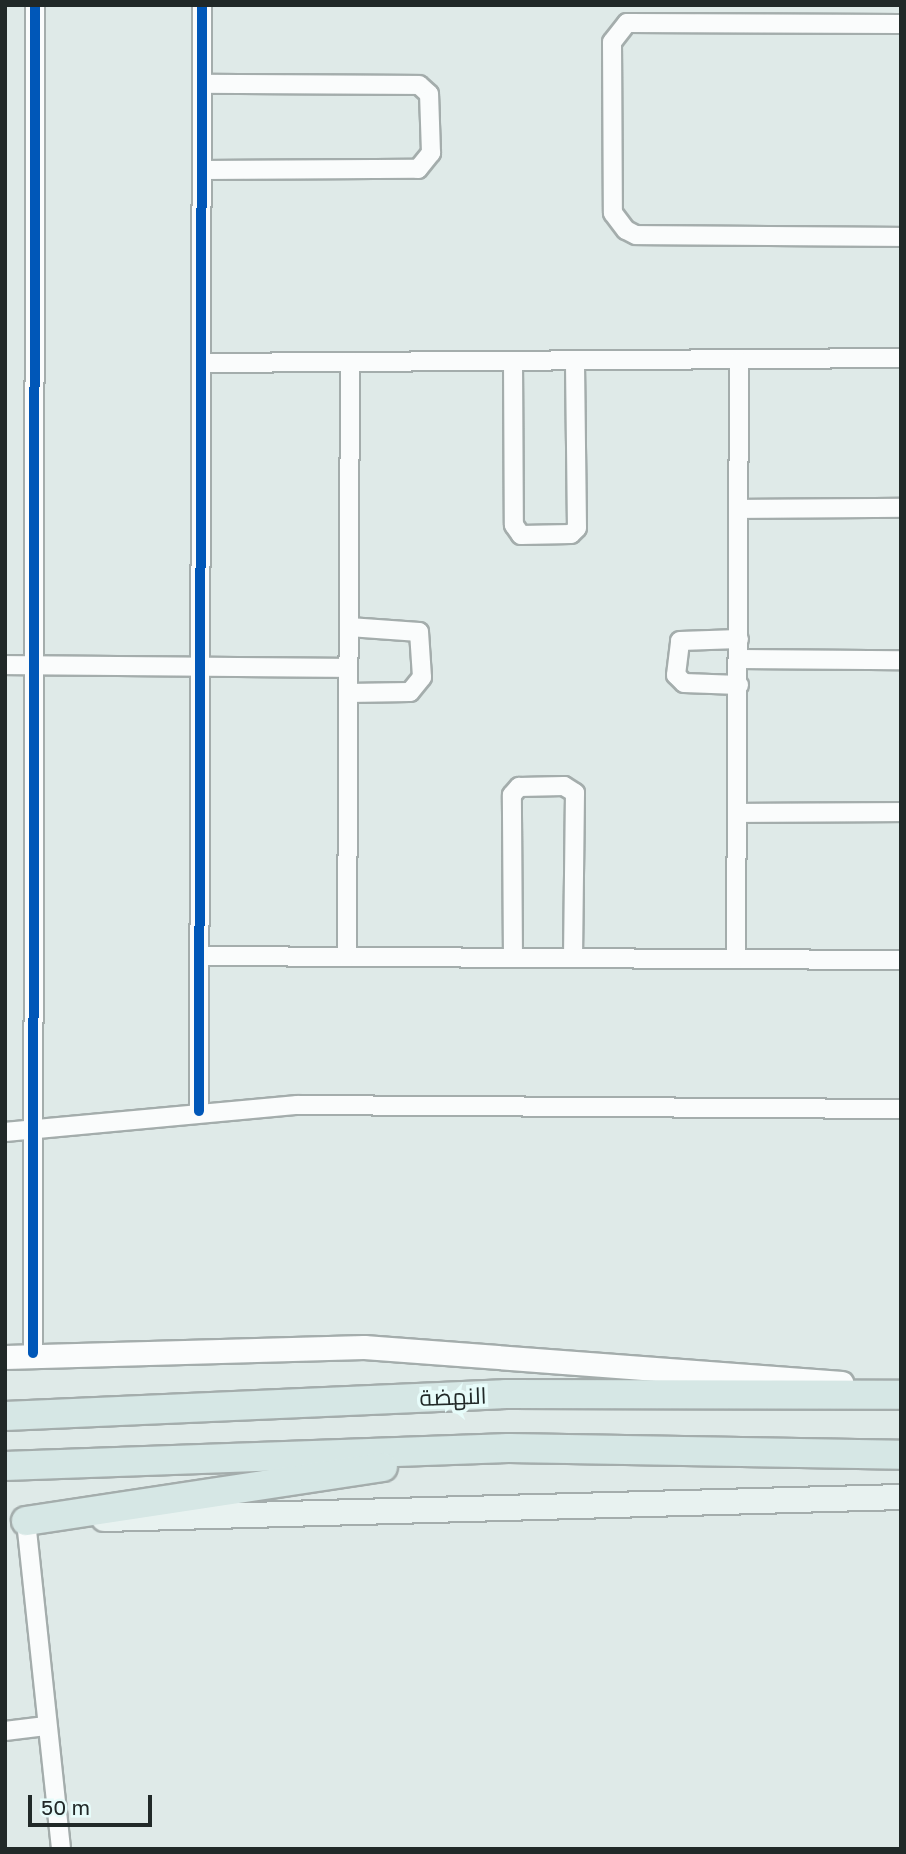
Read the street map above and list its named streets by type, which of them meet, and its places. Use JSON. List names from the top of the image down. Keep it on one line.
{"streets":{"main road":["النهضة"]},"scale_bar":"50 m"}
